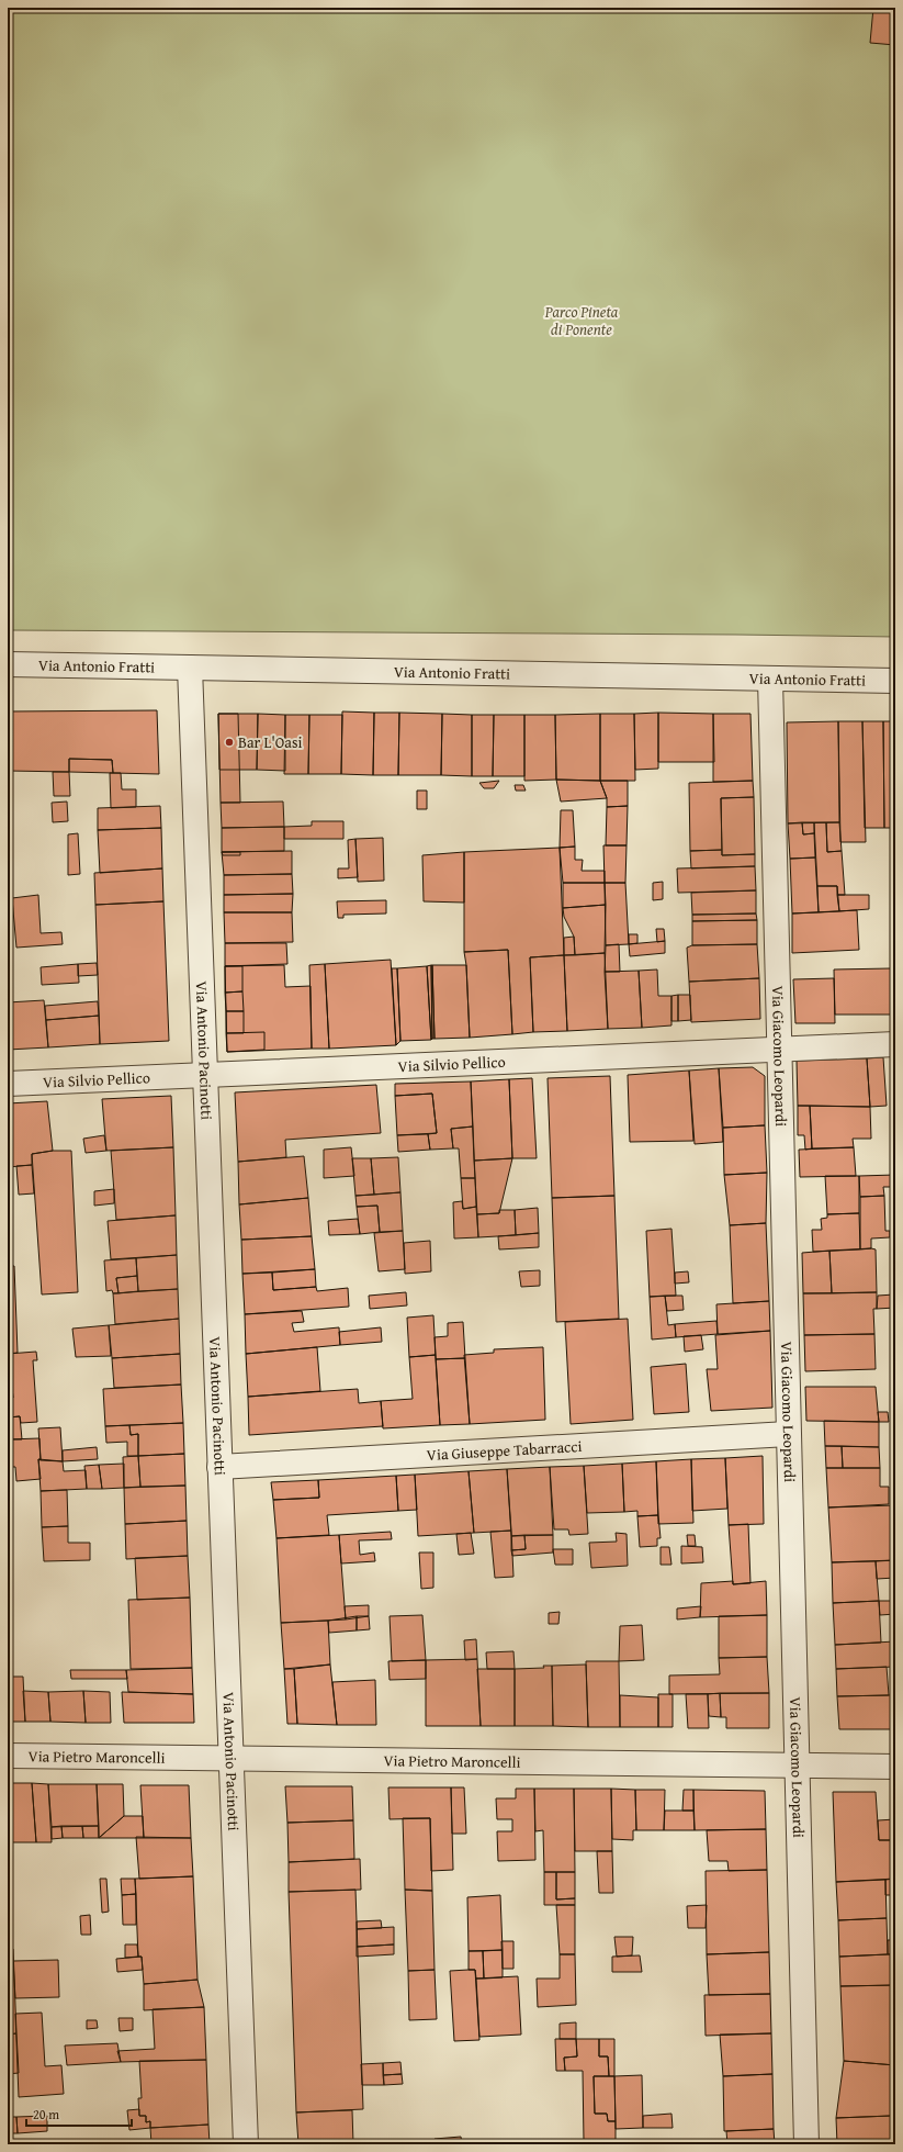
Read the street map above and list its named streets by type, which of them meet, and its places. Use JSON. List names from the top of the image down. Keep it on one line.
{"streets":{"street":["Via Antonio Fratti","Via Antonio Pacinotti","Via Giacomo Leopardi","Via Silvio Pellico","Via Giuseppe Tabarracci","Via Pietro Maroncelli"]},"crossings":[["Via Antonio Fratti","Via Antonio Pacinotti"],["Via Antonio Fratti","Via Giacomo Leopardi"],["Via Antonio Pacinotti","Via Silvio Pellico"],["Via Antonio Pacinotti","Via Giuseppe Tabarracci"],["Via Antonio Pacinotti","Via Pietro Maroncelli"],["Via Giacomo Leopardi","Via Silvio Pellico"],["Via Giacomo Leopardi","Via Giuseppe Tabarracci"],["Via Giacomo Leopardi","Via Pietro Maroncelli"]],"parks":["Parco Pineta di Ponente"],"places":["Bar L'Oasi"],"scale_bar":"20 m"}
